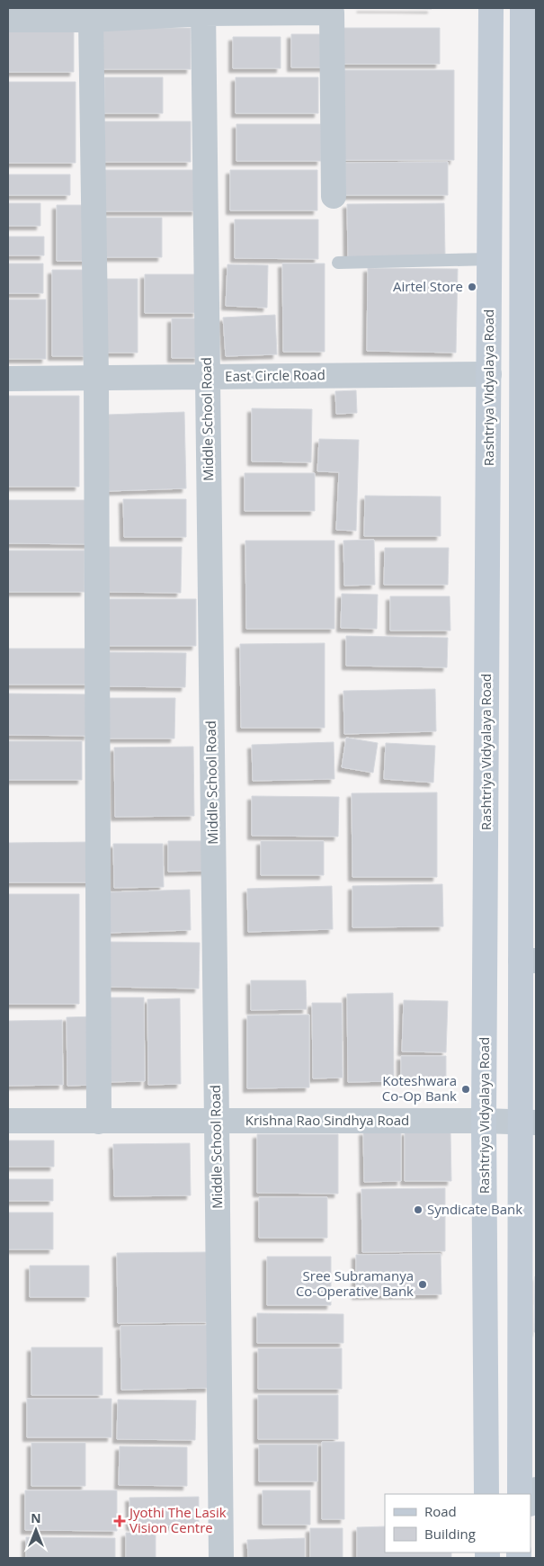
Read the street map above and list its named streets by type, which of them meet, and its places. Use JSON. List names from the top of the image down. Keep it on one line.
{"streets":{"main road":["Rashtriya Vidyalaya Road"],"street":["East Circle Road","Middle School Road","Krishna Rao Sindhya Road"]},"crossings":[["East Circle Road","Rashtriya Vidyalaya Road"],["East Circle Road","Middle School Road"],["Rashtriya Vidyalaya Road","Krishna Rao Sindhya Road"],["Middle School Road","Krishna Rao Sindhya Road"]],"places":{"other":["Airtel Store","Koteshwara Co-Op Bank","Syndicate Bank","Sree Subramanya Co-Operative Bank"],"health":["Jyothi The Lasik Vision Centre"]},"legend":["Road","Building"],"north":"top"}
